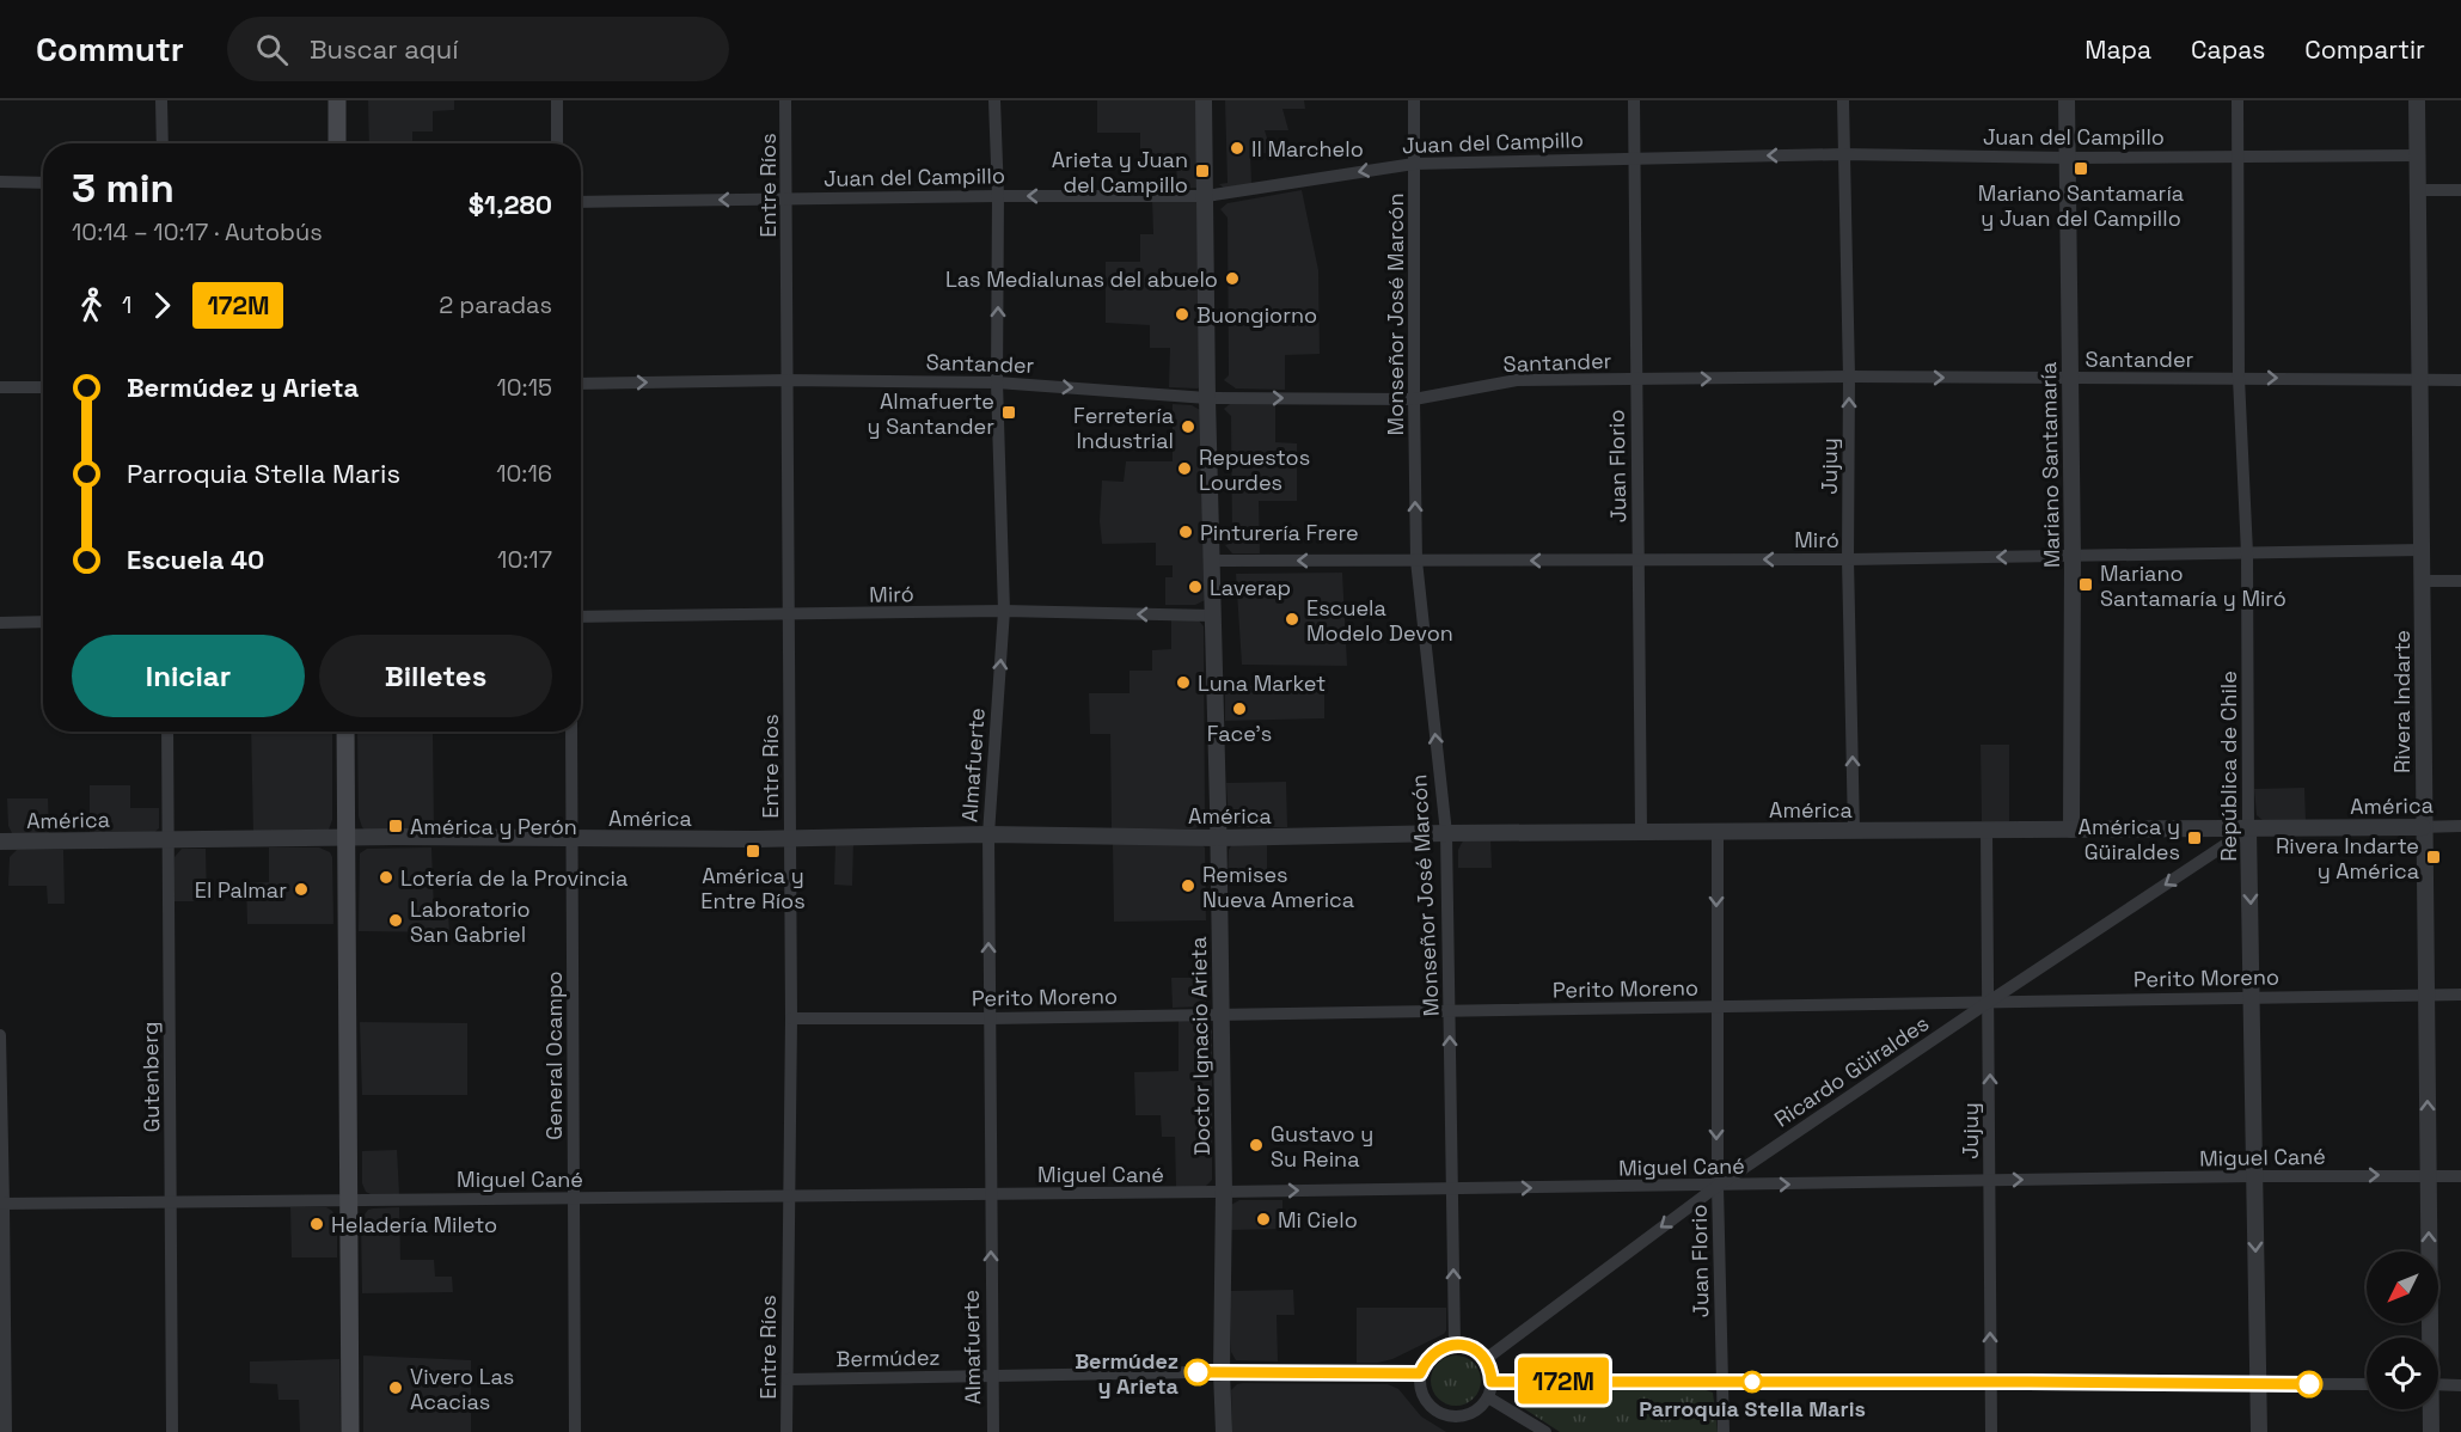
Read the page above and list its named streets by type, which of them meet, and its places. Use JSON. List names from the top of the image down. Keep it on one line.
{"streets":{"street":["Juan del Campillo","Entre Ríos","Monseñor José Marcón","Santander","Mariano Santamaría","Juan Florio","Jujuy","Miró","Rivera Indarte","Almafuerte","República de Chile","América","Perito Moreno","Doctor Ignacio Arieta","General Ocampo","Ricardo Güiraldes","Gutenberg","Miguel Cané","Bermúdez"]},"crossings":[["Juan del Campillo","Entre Ríos"],["Juan del Campillo","Monseñor José Marcón"],["Juan del Campillo","Mariano Santamaría"],["Juan del Campillo","Juan Florio"],["Juan del Campillo","Jujuy"],["Juan del Campillo","Rivera Indarte"],["Juan del Campillo","Almafuerte"],["Juan del Campillo","República de Chile"],["Juan del Campillo","Doctor Ignacio Arieta"],["Entre Ríos","Santander"],["Entre Ríos","Miró"],["Entre Ríos","América"],["Entre Ríos","Perito Moreno"],["Entre Ríos","Miguel Cané"],["Entre Ríos","Bermúdez"],["Monseñor José Marcón","Santander"],["Monseñor José Marcón","Miró"],["Monseñor José Marcón","América"],["Monseñor José Marcón","Perito Moreno"],["Monseñor José Marcón","Ricardo Güiraldes"],["Monseñor José Marcón","Miguel Cané"],["Monseñor José Marcón","Bermúdez"],["Santander","Mariano Santamaría"],["Santander","Juan Florio"],["Santander","Jujuy"],["Santander","Rivera Indarte"],["Santander","Almafuerte"],["Santander","República de Chile"],["Santander","Doctor Ignacio Arieta"],["Mariano Santamaría","Miró"],["Mariano Santamaría","América"],["Juan Florio","Miró"],["Juan Florio","América"],["Juan Florio","Perito Moreno"],["Juan Florio","Ricardo Güiraldes"],["Juan Florio","Miguel Cané"],["Jujuy","Miró"],["Jujuy","América"],["Jujuy","Perito Moreno"],["Jujuy","Ricardo Güiraldes"],["Jujuy","Miguel Cané"],["Miró","Rivera Indarte"],["Miró","Almafuerte"],["Miró","República de Chile"],["Miró","Doctor Ignacio Arieta"],["Rivera Indarte","América"],["Rivera Indarte","Perito Moreno"],["Rivera Indarte","Miguel Cané"],["Almafuerte","América"],["Almafuerte","Perito Moreno"],["Almafuerte","Miguel Cané"],["Almafuerte","Bermúdez"],["República de Chile","América"],["República de Chile","Perito Moreno"],["República de Chile","Ricardo Güiraldes"],["República de Chile","Miguel Cané"],["América","Doctor Ignacio Arieta"],["América","General Ocampo"],["América","Ricardo Güiraldes"],["América","Gutenberg"],["Perito Moreno","Doctor Ignacio Arieta"],["Perito Moreno","Ricardo Güiraldes"],["Doctor Ignacio Arieta","Miguel Cané"],["Doctor Ignacio Arieta","Bermúdez"],["General Ocampo","Miguel Cané"],["Ricardo Güiraldes","Miguel Cané"],["Ricardo Güiraldes","Bermúdez"],["Gutenberg","Miguel Cané"]],"one_way":["Juan del Campillo","Monseñor José Marcón","Santander","Jujuy","Miró","Almafuerte","Ricardo Güiraldes","Miguel Cané"],"places":{"other":["Il Marchelo","Las Medialunas del abuelo","Buongiorno","Ferretería Industrial","Repuestos Lourdes","Pinturería Frere","Laverap","Escuela Modelo Devon","Luna Market","Face's","Lotería de la Provincia","Remises Nueva America","El Palmar","Laboratorio San Gabriel","Gustavo y Su Reina","Mi Cielo","Heladería Mileto","Bermúdez y Arieta","Parroquia Stella Maris","Vivero Las Acacias"],"transit":["Mariano Santamaría y Juan del Campillo","Arieta y Juan del Campillo","Almafuerte y Santander","Mariano Santamaría y Miró","América y Perón","América y Güiraldes","América y Entre Ríos","Rivera Indarte y América"]},"lines":["bus line 172M"],"north":"bottom left","page":{"header":"Commutr","search":"Buscar aquí","nav":["Mapa","Capas","Compartir"],"on_map":"172M","heading":["3 min","10:14 – 10:17 · Autobús","$1,280"],"legs":["1","172M","2 paradas"],"list":[{"name":"Bermúdez y Arieta","value":"10:15"},{"name":"Parroquia Stella Maris","value":"10:16"},{"name":"Escuela 40","value":"10:17"}],"buttons":["Iniciar","Billetes"]}}
